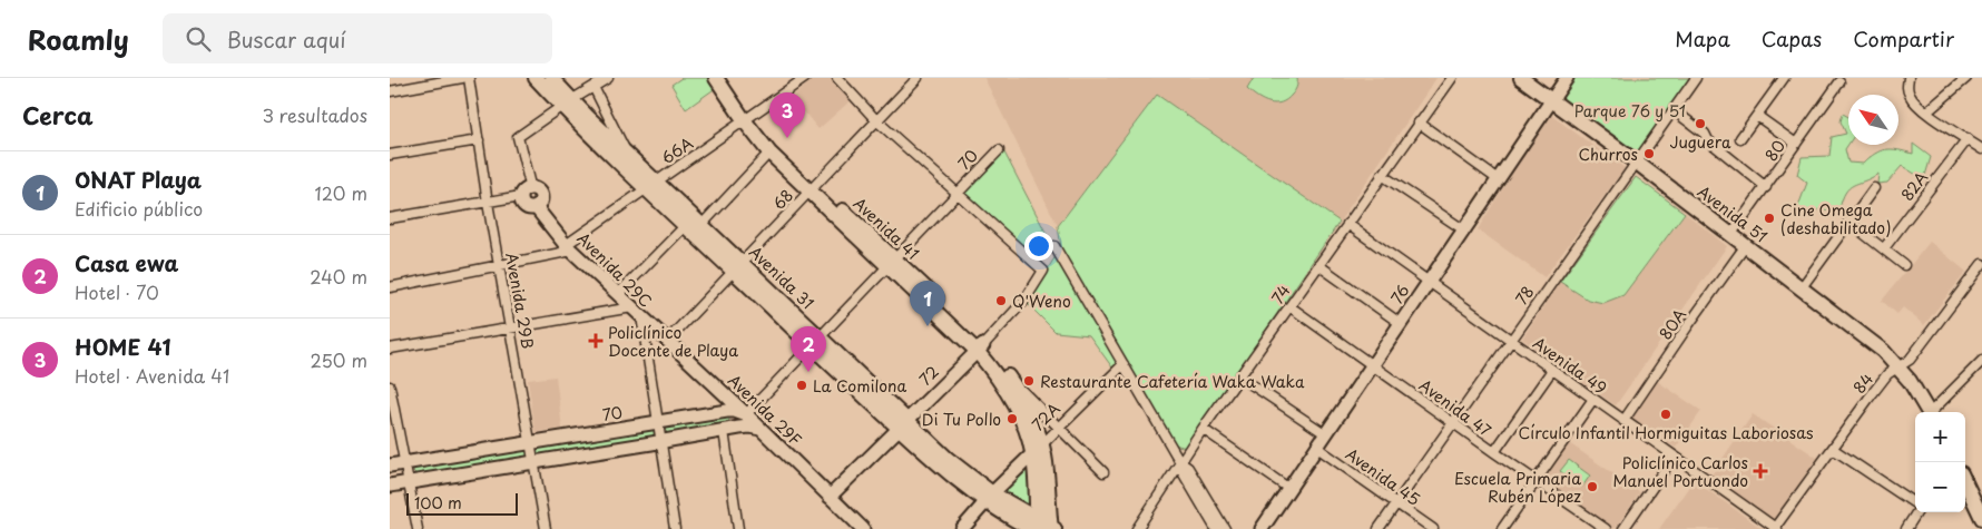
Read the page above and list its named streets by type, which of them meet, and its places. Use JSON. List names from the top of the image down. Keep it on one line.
{"streets":{"main road":["Avenida 51","Avenida 41","Avenida 31"],"street":["66A","80","70","82A","68","Avenida 29C","74","76","78","Avenida 29B","80A","Avenida 49","72","84","Avenida 47","Avenida 29F","72A","Avenida 45"]},"crossings":[["66A","Avenida 41"],["66A","Avenida 29C"],["66A","Avenida 31"],["66A","Avenida 29B"],["80","Avenida 51"],["70","Avenida 41"],["70","Avenida 29C"],["70","Avenida 31"],["70","Avenida 29B"],["70","72"],["70","Avenida 29F"],["68","Avenida 41"],["68","Avenida 31"],["68","Avenida 29F"],["Avenida 51","76"],["Avenida 51","78"],["Avenida 51","80A"],["Avenida 51","84"],["Avenida 41","Avenida 31"],["Avenida 41","72"],["Avenida 41","72A"],["Avenida 29C","Avenida 29F"],["Avenida 31","72"],["Avenida 31","72A"],["74","Avenida 49"],["74","Avenida 47"],["76","Avenida 49"],["76","Avenida 47"],["76","Avenida 45"],["78","Avenida 49"],["78","Avenida 47"],["78","Avenida 45"],["80A","Avenida 49"],["Avenida 49","84"],["72","Avenida 29F"]],"parks":["Parque 76 y 51"],"places":{"other":["Juguera","Churros","Cine Omega (deshabilitado)","Q'Weno","Restaurante Cafetería Waka Waka","La Comilona","Círculo Infantil Hormiguitas Laboriosas","Di Tu Pollo","Escuela Primaria Rubén López"],"health":["Policlínico Docente de Playa","Policlínico Carlos Manuel Portuondo"]},"scale_bar":"100 m","north":"top left","page":{"header":"Roamly","search":"Buscar aquí","nav":["Mapa","Capas","Compartir"],"heading":["Cerca","3 resultados"],"pins":["3","1","2"],"list":[{"mark":"1","name":"ONAT Playa","note":"Edificio público","value":"120 m"},{"mark":"2","name":"Casa ewa","note":"Hotel · 70","value":"240 m"},{"mark":"3","name":"HOME 41","note":"Hotel · Avenida 41","value":"250 m"}],"map_buttons":["+","−"],"scale":"100 m"}}
